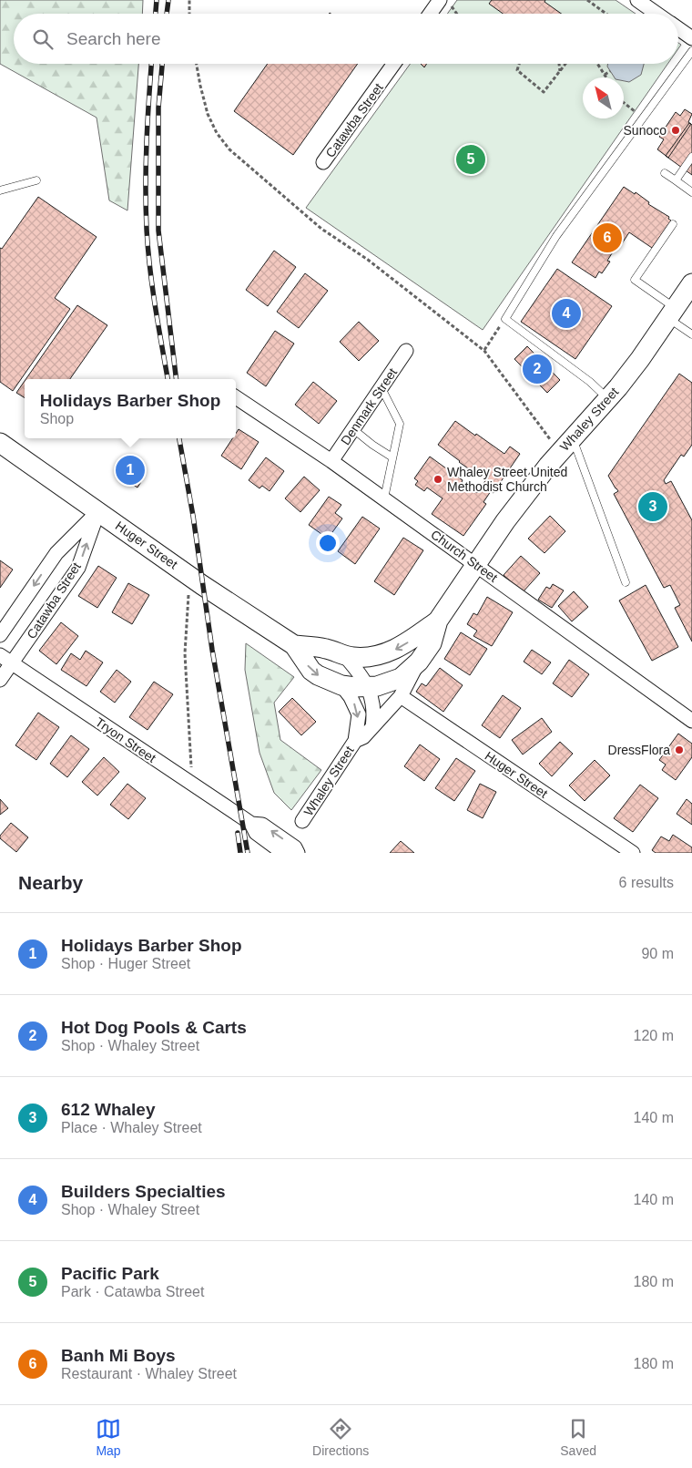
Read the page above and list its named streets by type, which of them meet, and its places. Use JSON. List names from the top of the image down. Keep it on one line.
{"streets":{"main road":["Whaley Street","Huger Street"],"street":["Catawba Street","Denmark Street","Church Street","Tryon Street"]},"crossings":[["Catawba Street","Huger Street"],["Catawba Street","Tryon Street"],["Denmark Street","Church Street"],["Whaley Street","Huger Street"],["Whaley Street","Church Street"]],"places":["Sunoco","Whaley Street United Methodist Church","DressFlora"],"north":"top left","page":{"search":"Search here","pins":["5","6","4","2","1","3"],"popup":["Holidays Barber Shop","Shop"],"heading":["Nearby","6 results"],"list":[{"mark":"1","name":"Holidays Barber Shop","note":"Shop · Huger Street","value":"90 m"},{"mark":"2","name":"Hot Dog Pools & Carts","note":"Shop · Whaley Street","value":"120 m"},{"mark":"3","name":"612 Whaley","note":"Place · Whaley Street","value":"140 m"},{"mark":"4","name":"Builders Specialties","note":"Shop · Whaley Street","value":"140 m"},{"mark":"5","name":"Pacific Park","note":"Park · Catawba Street","value":"180 m"},{"mark":"6","name":"Banh Mi Boys","note":"Restaurant · Whaley Street","value":"180 m"}],"nav":["Map","Directions","Saved"]}}
